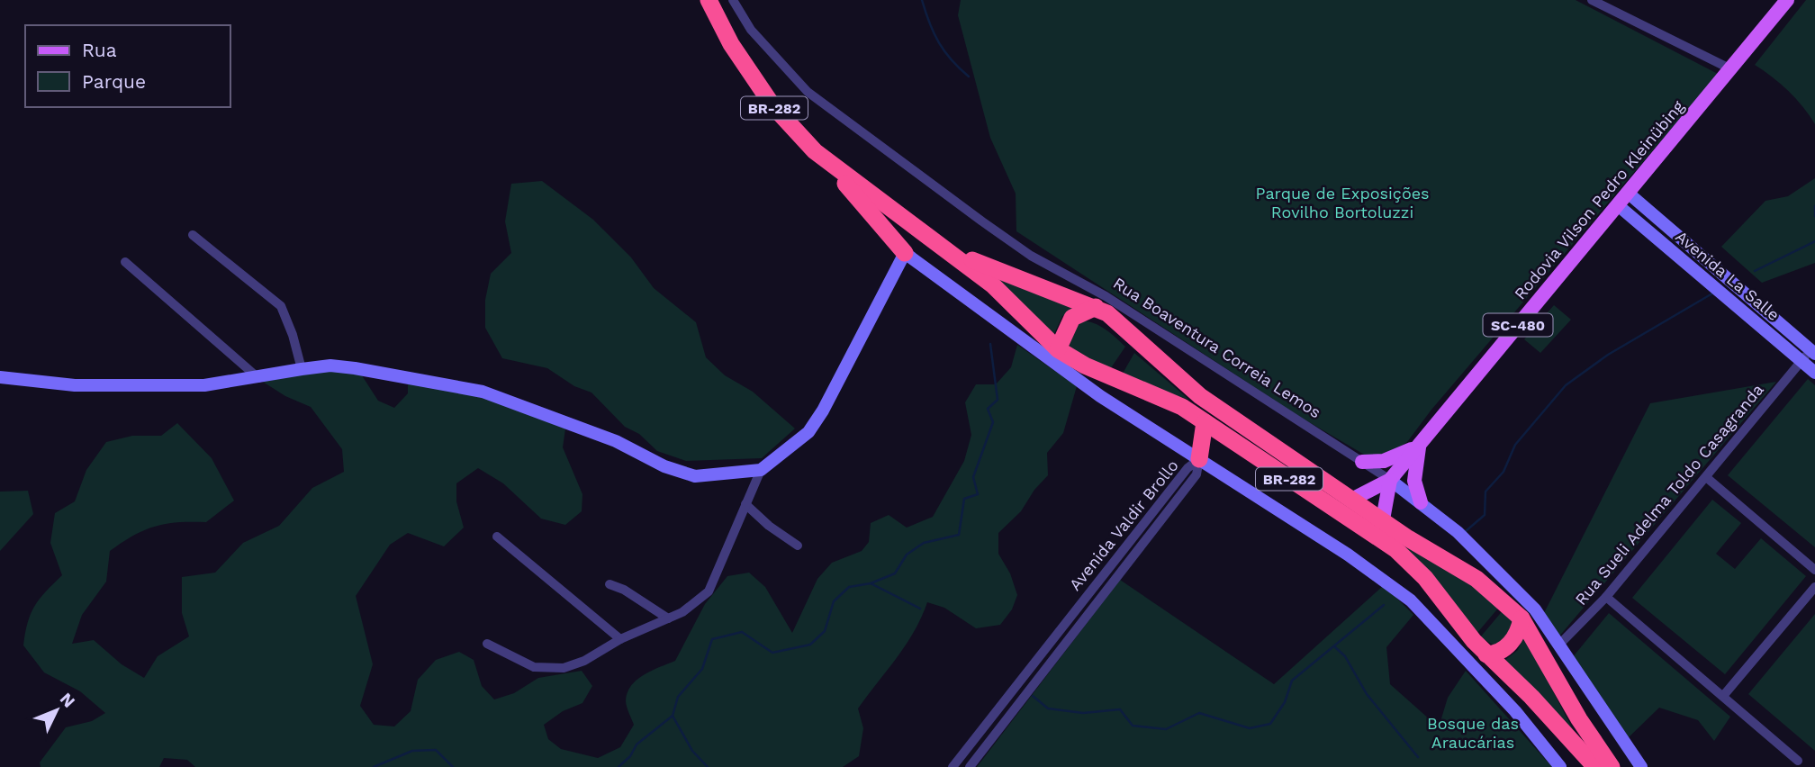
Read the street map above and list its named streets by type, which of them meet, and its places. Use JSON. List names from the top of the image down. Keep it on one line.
{"streets":{"highway":["BR-282"],"main road":["Rodovia Vilson Pedro Kleinübing","SC-480"],"street":["Avenida La Salle","Rua Boaventura Correia Lemos","Rua Sueli Adelma Toldo Casagranda","Avenida Valdir Brollo"]},"crossings":[["BR-282","Rodovia Vilson Pedro Kleinübing"],["Rodovia Vilson Pedro Kleinübing","Avenida La Salle"],["Rodovia Vilson Pedro Kleinübing","Rua Boaventura Correia Lemos"],["Avenida La Salle","Rua Sueli Adelma Toldo Casagranda"],["Rua Boaventura Correia Lemos","Rua Sueli Adelma Toldo Casagranda"]],"parks":["Parque de Exposições Rovilho Bortoluzzi","Bosque das Araucárias"],"legend":["Rua","Parque"],"north":"top right"}
